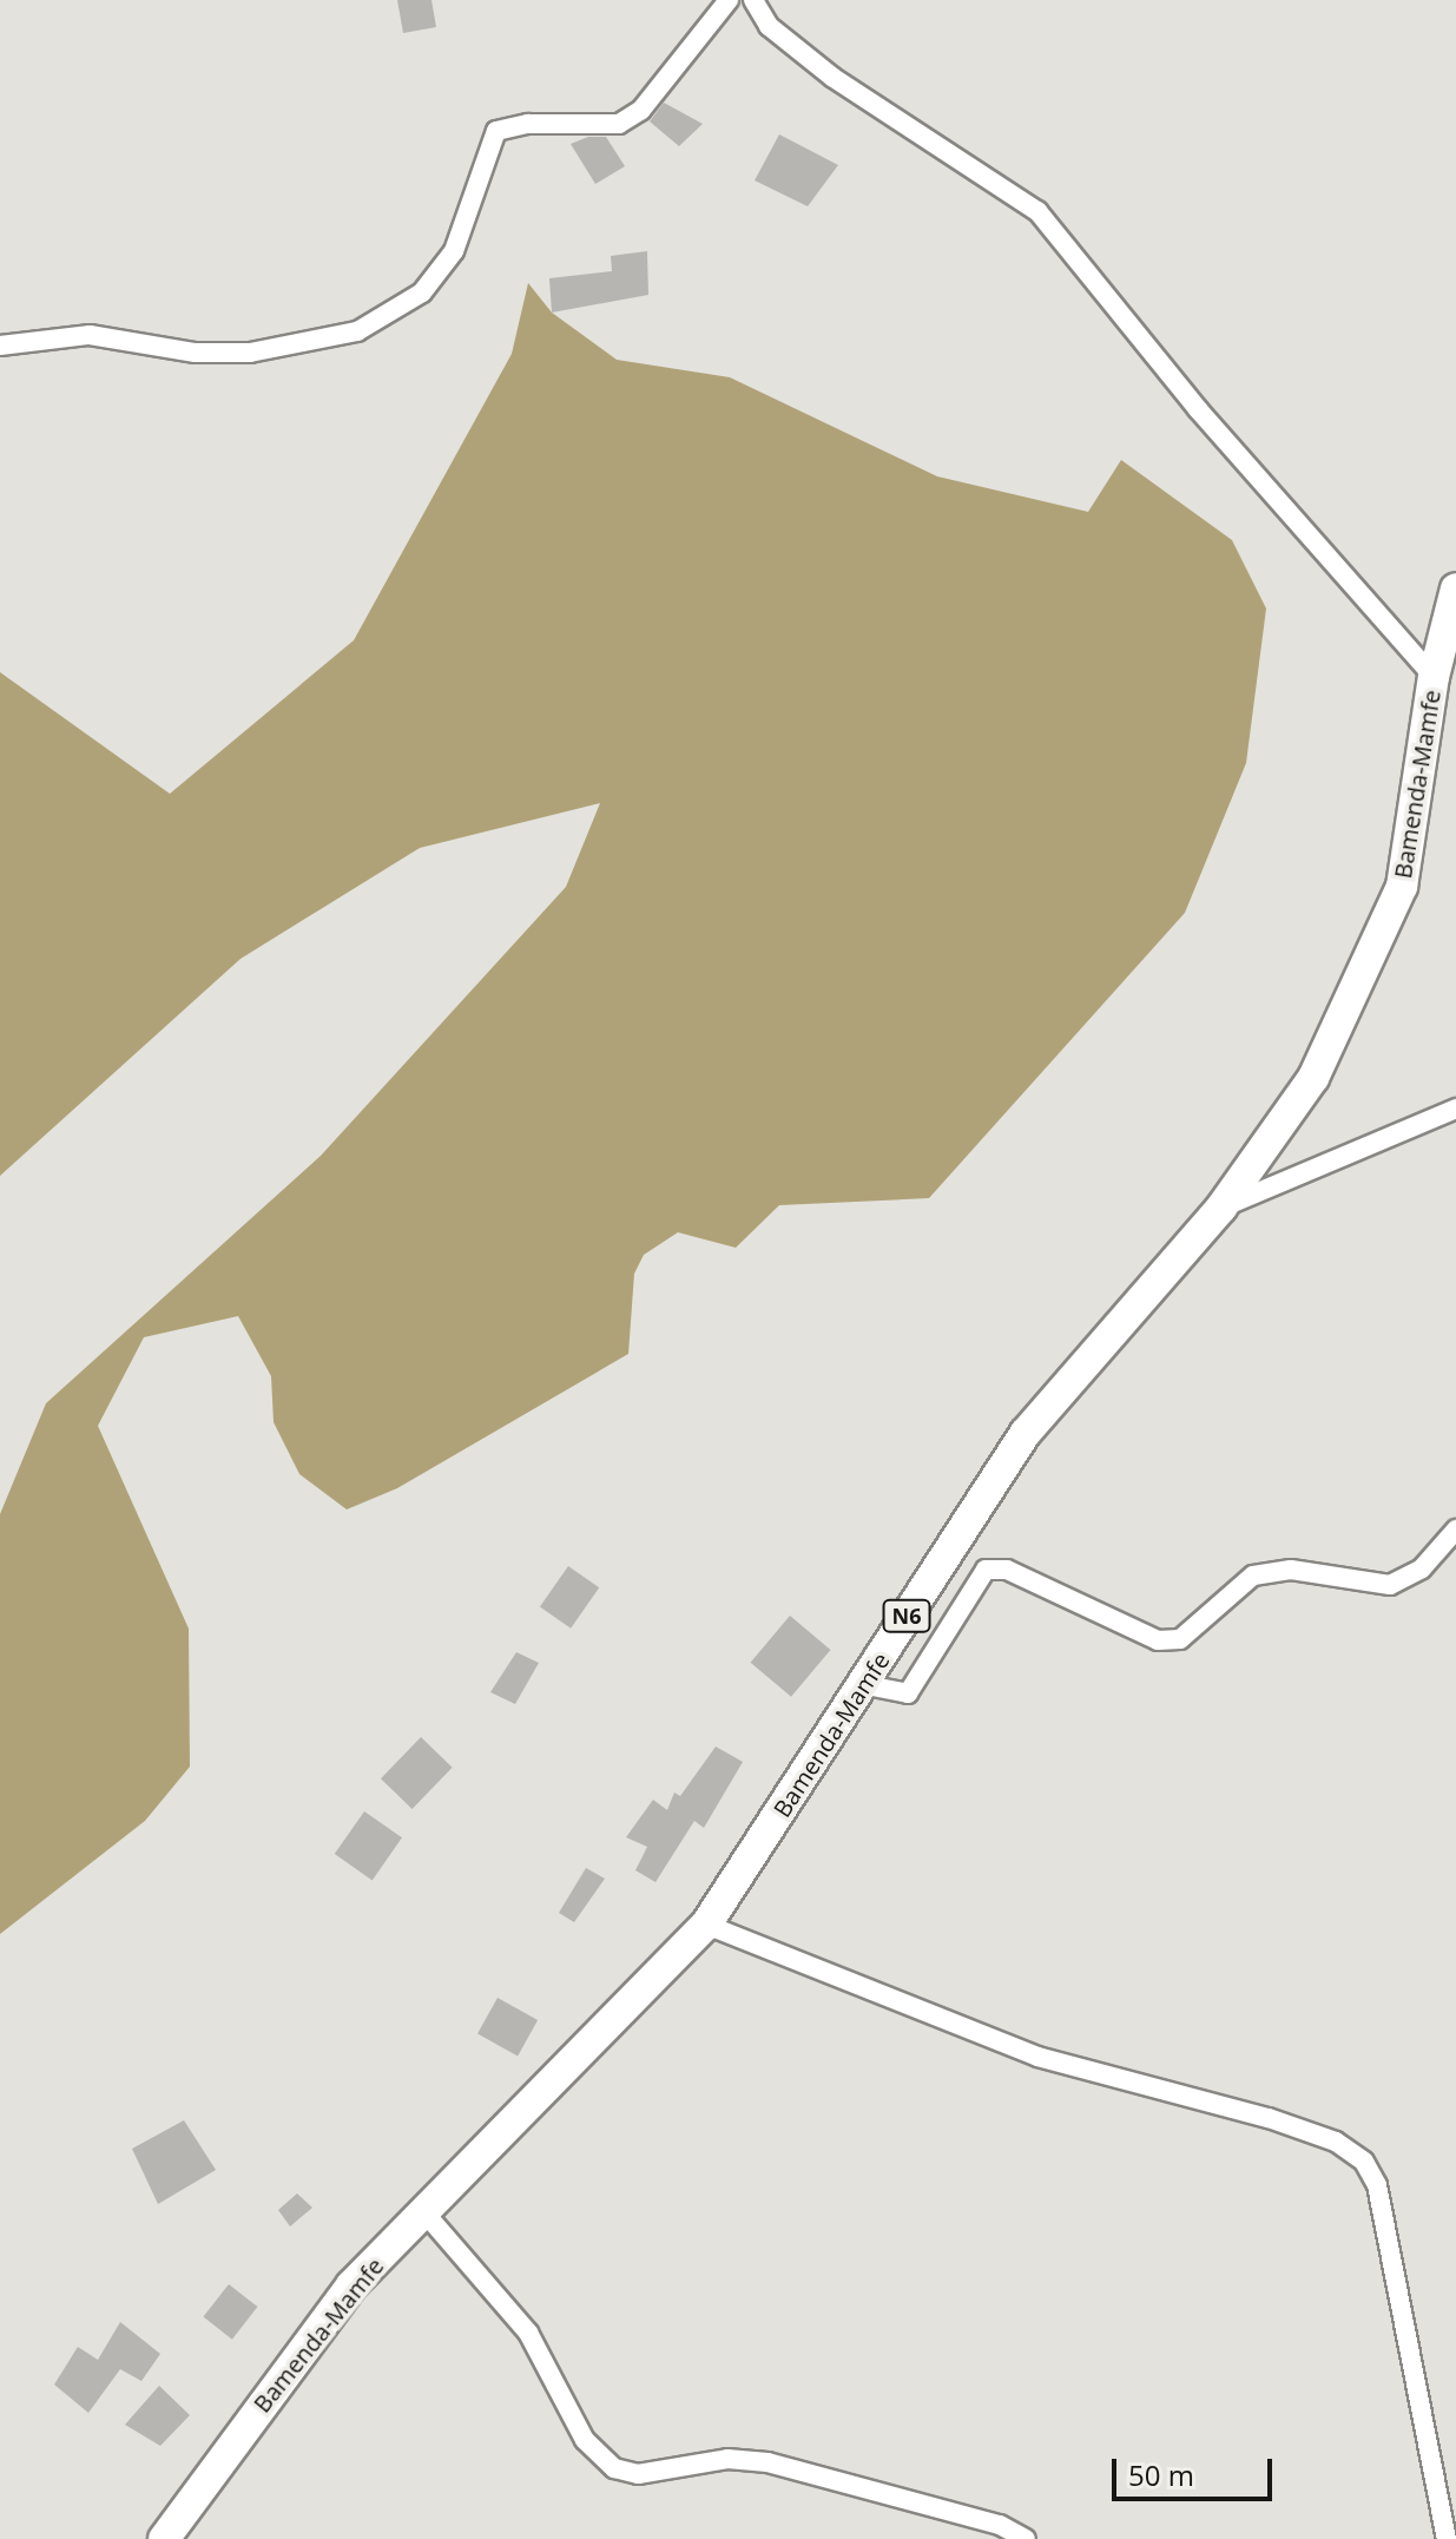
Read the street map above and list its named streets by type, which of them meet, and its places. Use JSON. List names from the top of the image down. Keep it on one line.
{"streets":{"highway":["Bamenda-Mamfe","N6"]},"scale_bar":"50 m"}
